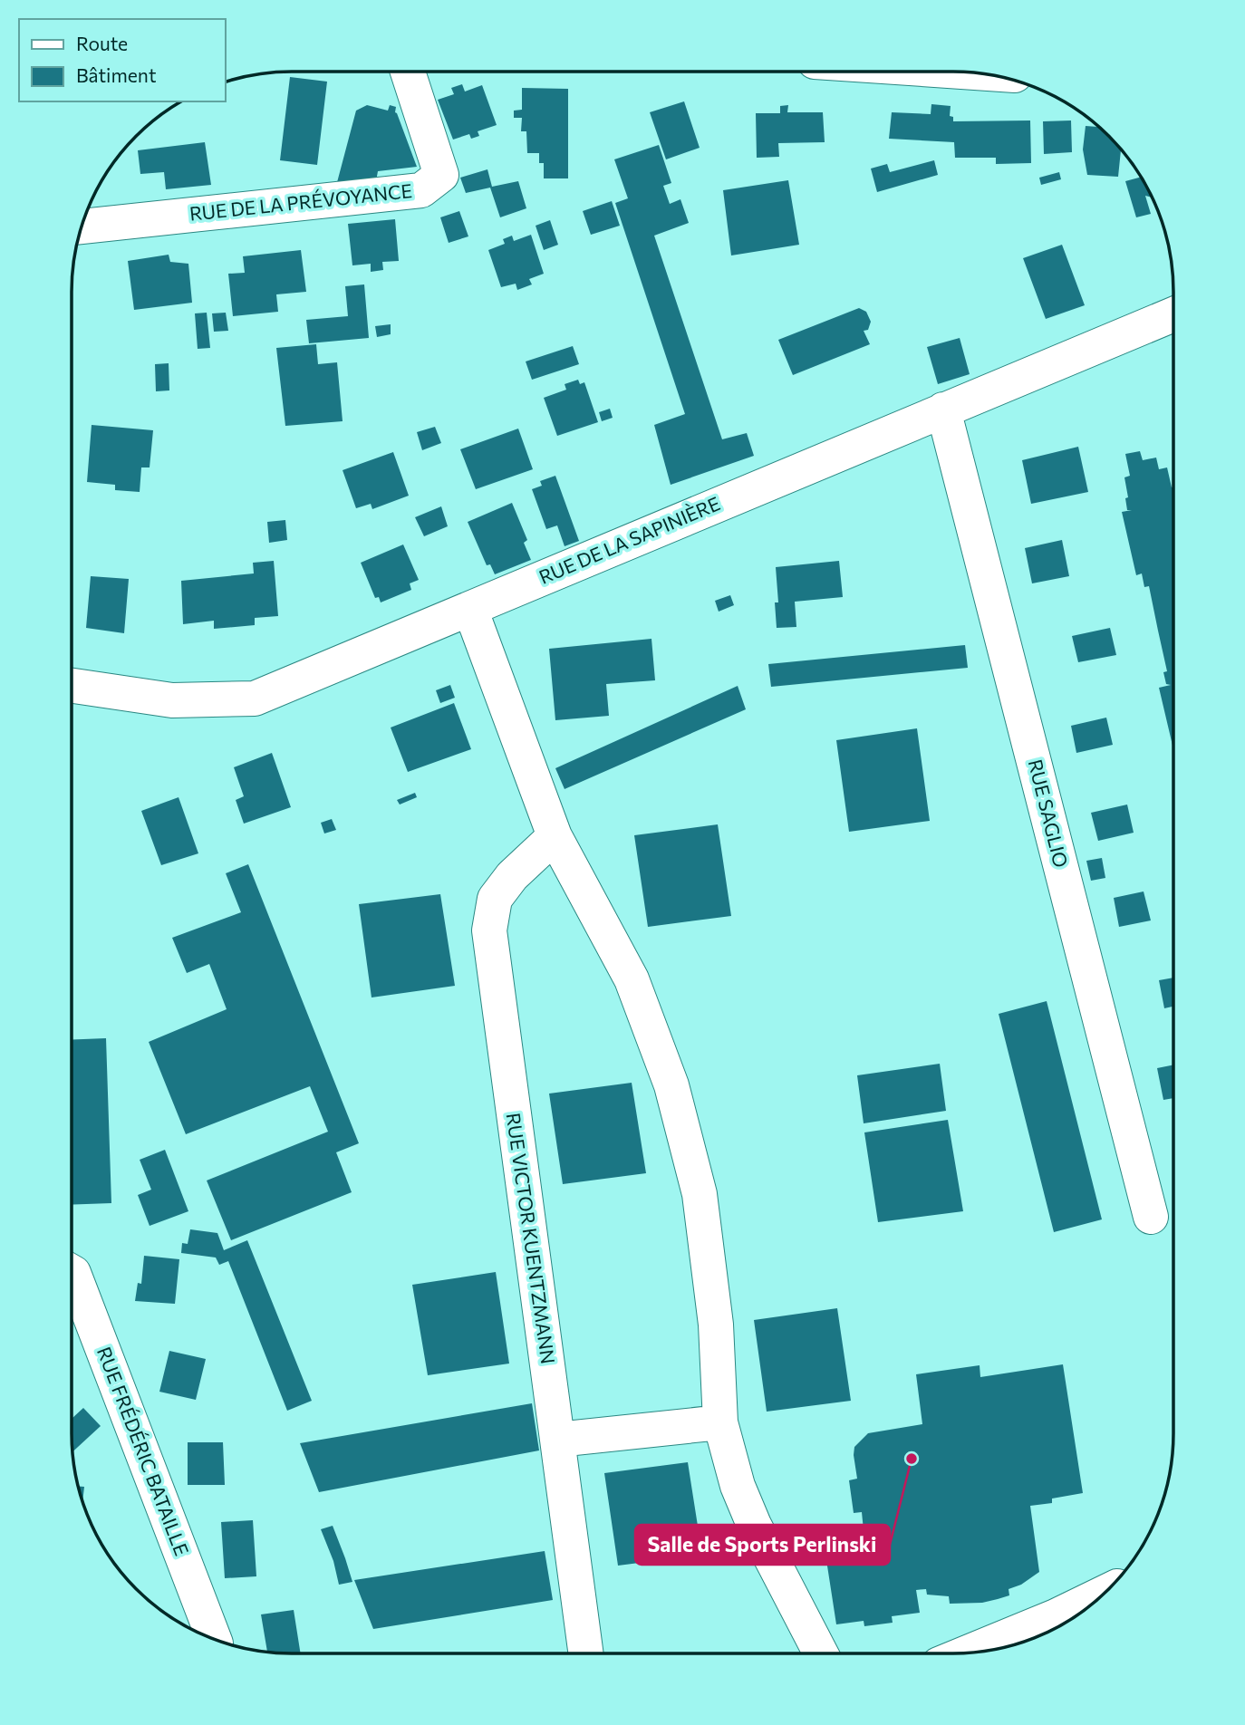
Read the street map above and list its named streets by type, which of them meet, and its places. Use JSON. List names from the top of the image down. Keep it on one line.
{"streets":{"street":["RUE DE LA PRÉVOYANCE","RUE DE LA SAPINIÈRE","RUE SAGLIO","RUE VICTOR KUENTZMANN","RUE FRÉDÉRIC BATAILLE"]},"crossings":[["RUE DE LA SAPINIÈRE","RUE SAGLIO"]],"places":["Salle de Sports Perlinski"],"legend":["Route","Bâtiment"]}
